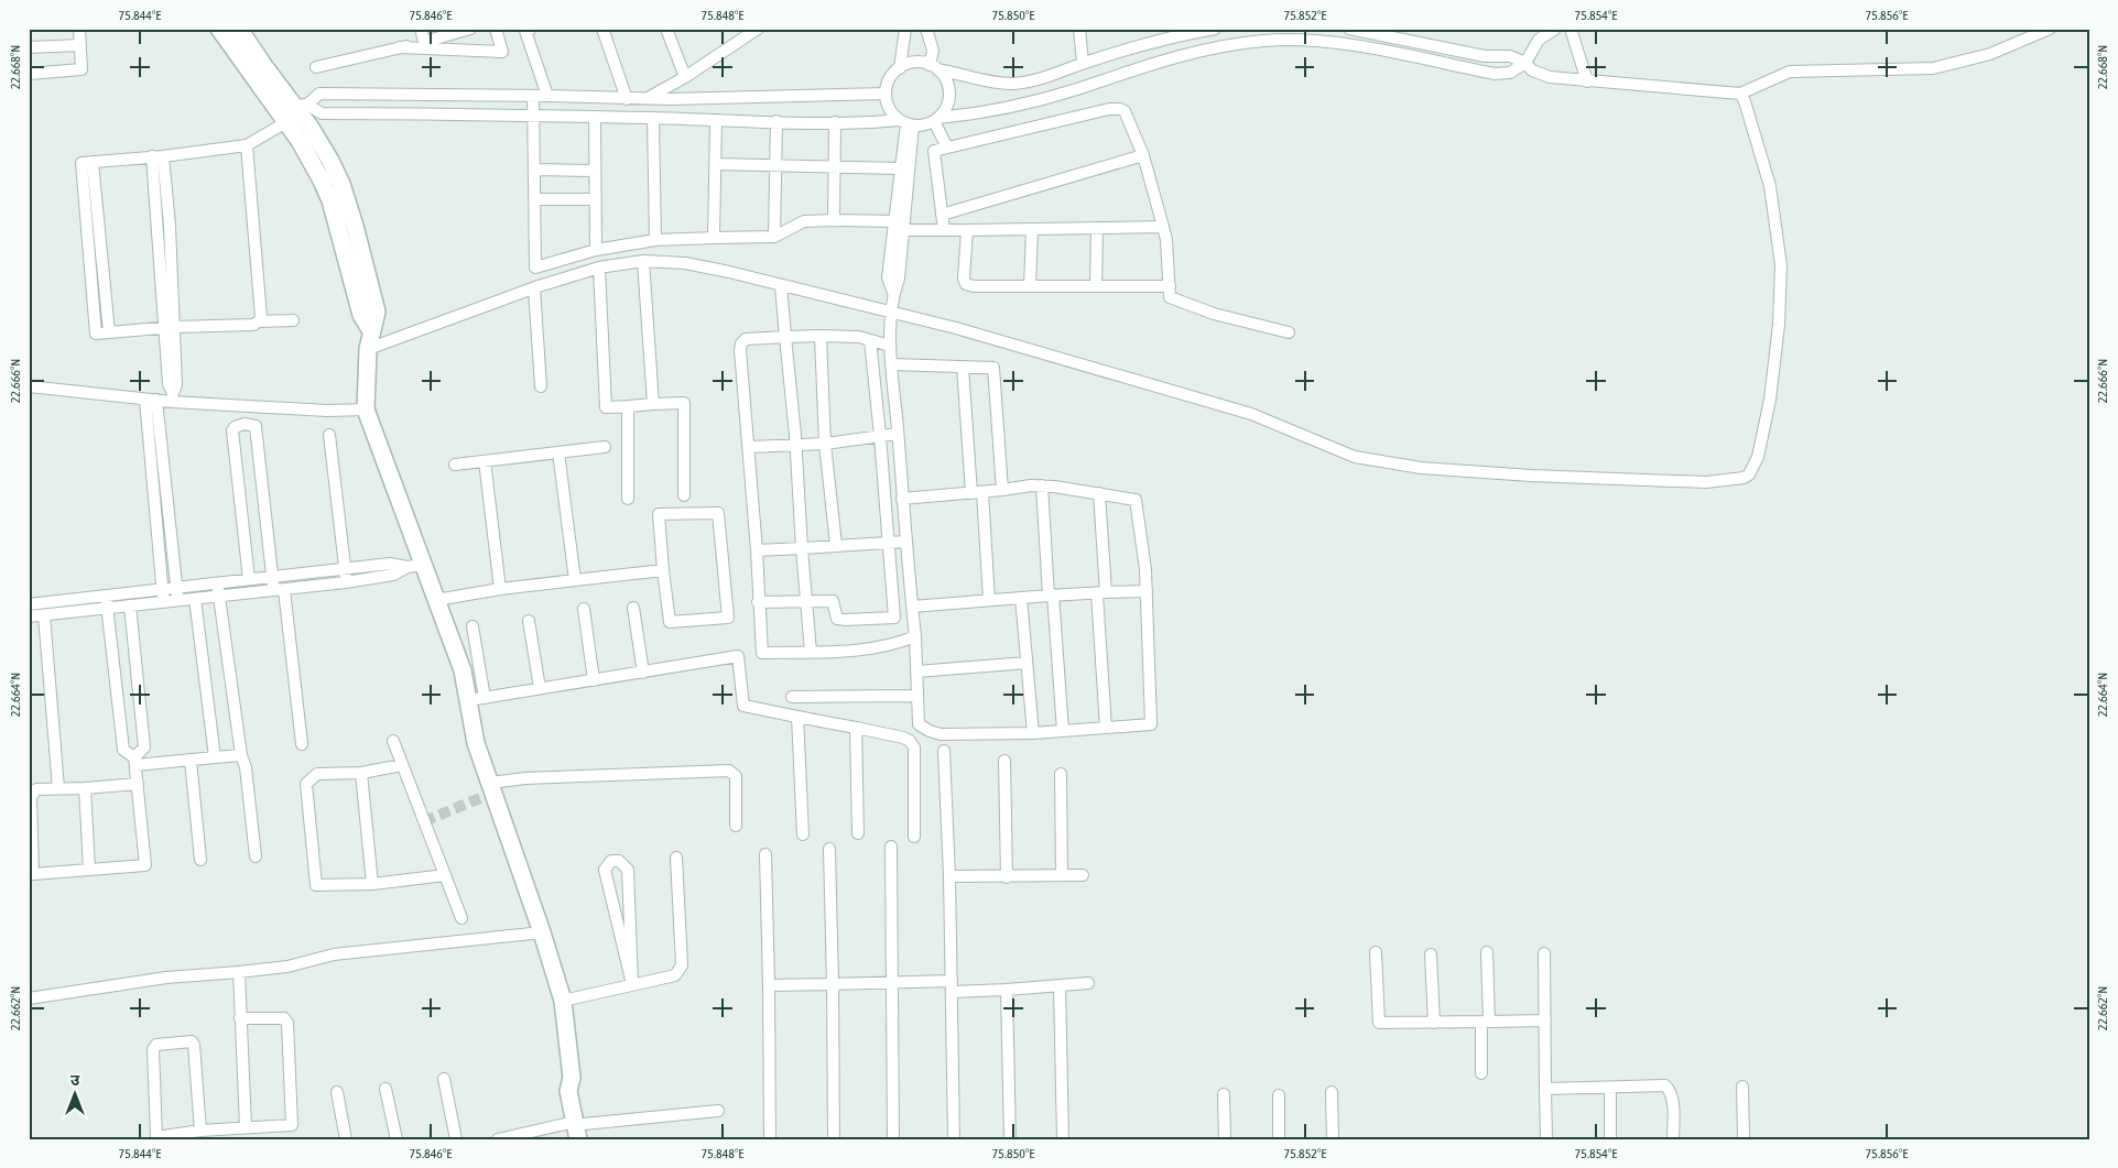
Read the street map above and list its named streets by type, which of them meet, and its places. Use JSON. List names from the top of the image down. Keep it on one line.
{"north":"top","coordinates":["75.844°E","75.846°E","75.848°E","75.850°E","75.852°E","75.854°E","75.856°E","22.668°N","22.666°N","22.664°N","22.662°N"]}
